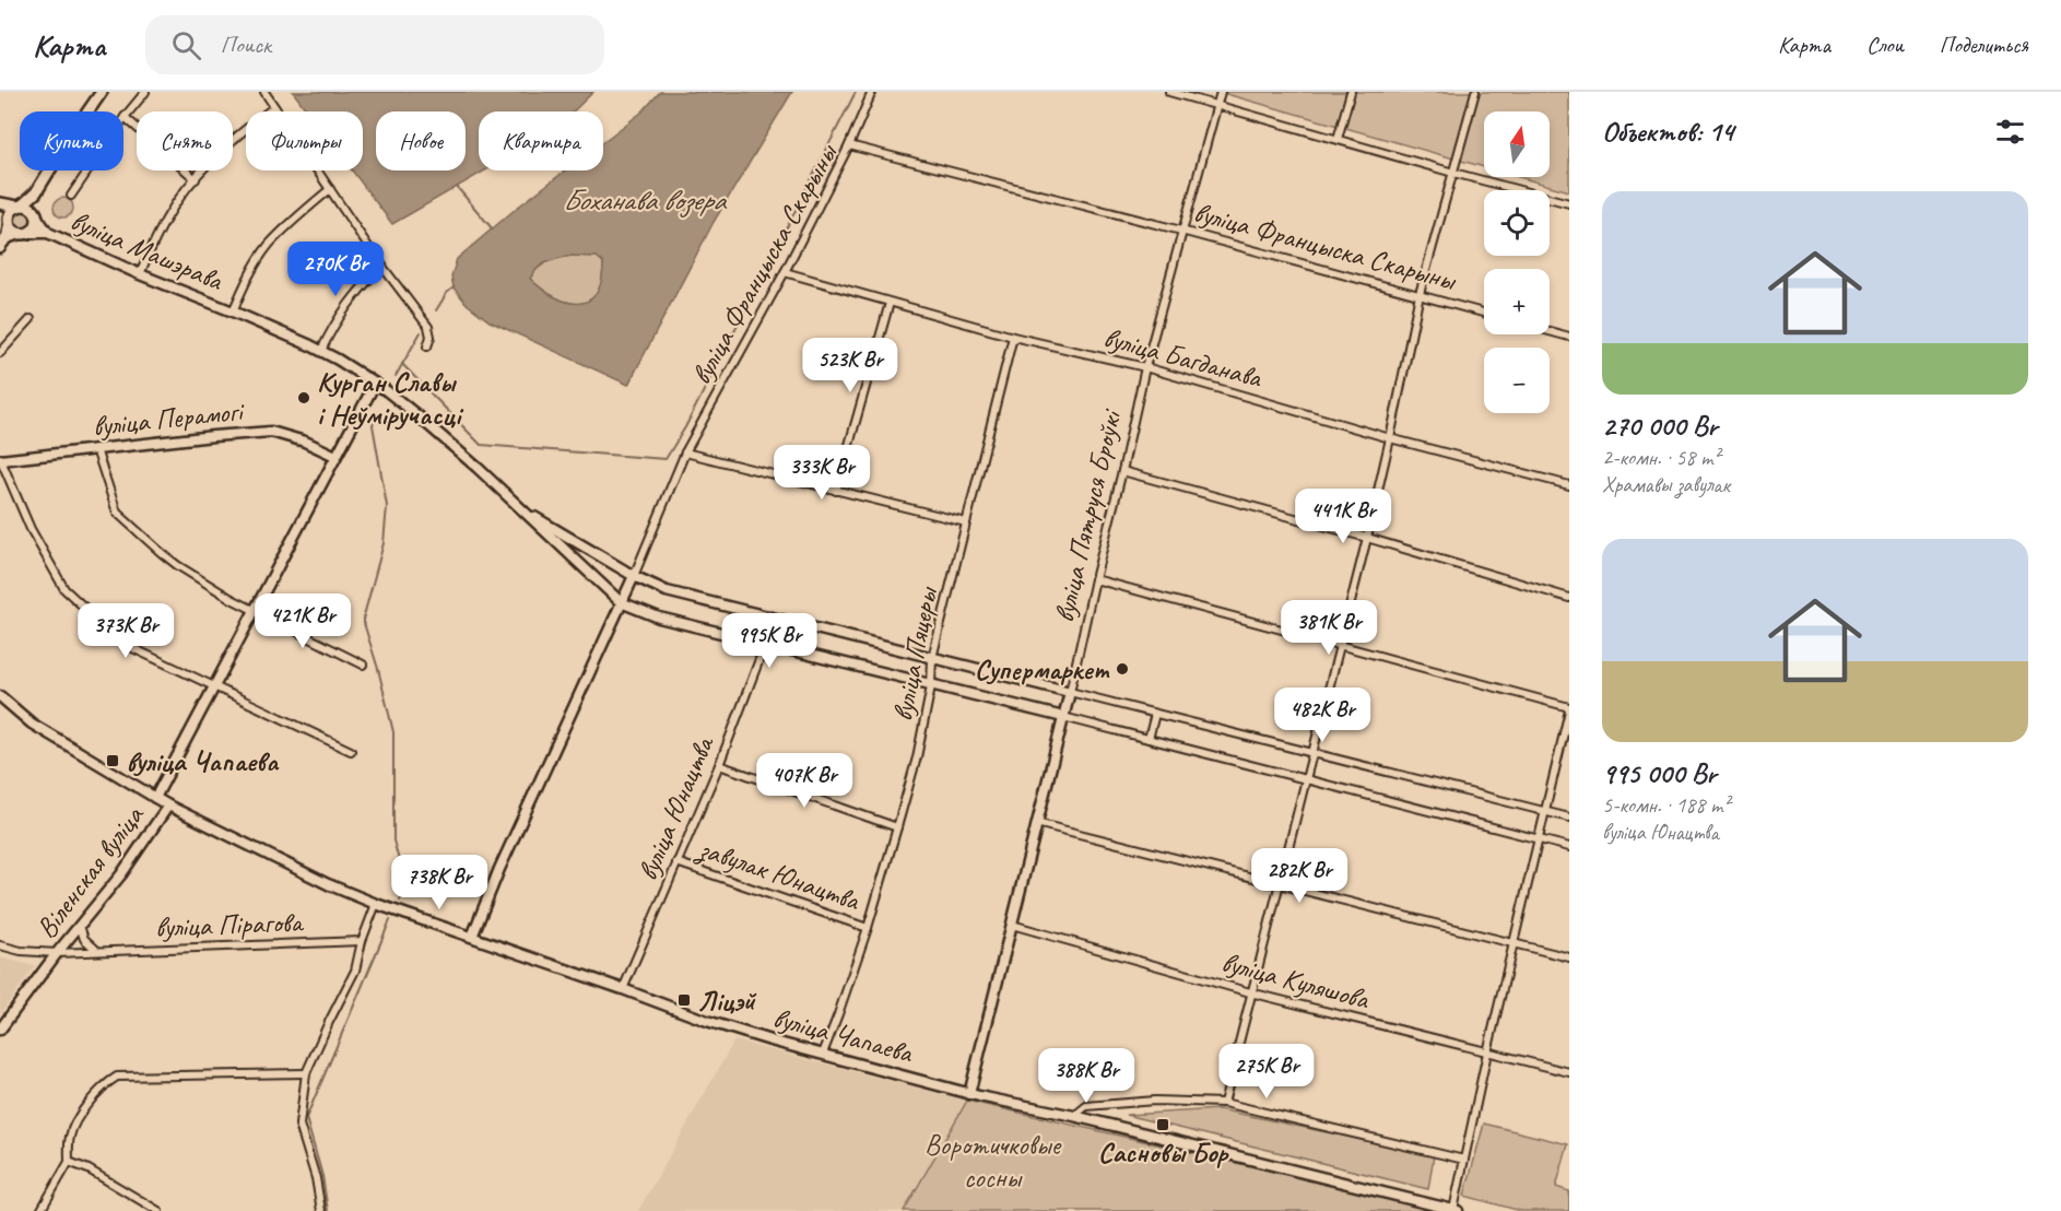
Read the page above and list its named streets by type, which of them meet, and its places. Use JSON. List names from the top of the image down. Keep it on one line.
{"streets":{"street":["вуліца Францыска Скарыны","вуліца Машэрава","вуліца Багданава","вуліца Перамогі","вуліца Пятруся Броўкі","вуліца Пяцеры","вуліца Юнацтва","Віленская вуліца","завулак Юнацтва","вуліца Пірагова","вуліца Куляшова","вуліца Чапаева"]},"crossings":[["вуліца Францыска Скарыны","вуліца Машэрава"],["вуліца Францыска Скарыны","вуліца Багданава"],["вуліца Францыска Скарыны","вуліца Пятруся Броўкі"],["вуліца Францыска Скарыны","вуліца Чапаева"],["вуліца Машэрава","вуліца Пятруся Броўкі"],["вуліца Машэрава","вуліца Пяцеры"],["вуліца Машэрава","вуліца Юнацтва"],["вуліца Багданава","вуліца Пятруся Броўкі"],["вуліца Багданава","вуліца Пяцеры"],["вуліца Пятруся Броўкі","вуліца Куляшова"],["вуліца Пятруся Броўкі","вуліца Чапаева"],["вуліца Пяцеры","завулак Юнацтва"],["вуліца Пяцеры","вуліца Чапаева"],["вуліца Юнацтва","завулак Юнацтва"],["вуліца Юнацтва","вуліца Чапаева"],["Віленская вуліца","вуліца Пірагова"],["Віленская вуліца","вуліца Чапаева"]],"water":["Боханава возера"],"parks":["Воротичковые сосны"],"places":{"other":["Курган Славы і Неўміручасці","Супермаркет"],"transit":["вуліца Чапаева","Ліцэй","Сасновы Бор"]},"north":"top","page":{"header":"Карта","search":"Поиск","nav":["Карта","Слои","Поделиться"],"heading":"Объектов: 14","map_buttons":["+","−"],"chip":["Купить","Снять","Фильтры","Новое","Квартира"],"list":[{"name":"270 000 Br","note":"2-комн. · 58 m² · Храмавы завулак"},{"name":"995 000 Br","note":"5-комн. · 188 m² · вуліца Юнацтва"}],"price":["270K Br","523K Br","333K Br","441K Br","421K Br","381K Br","373K Br","995K Br","482K Br","407K Br","282K Br","738K Br","275K Br","388K Br"]}}
